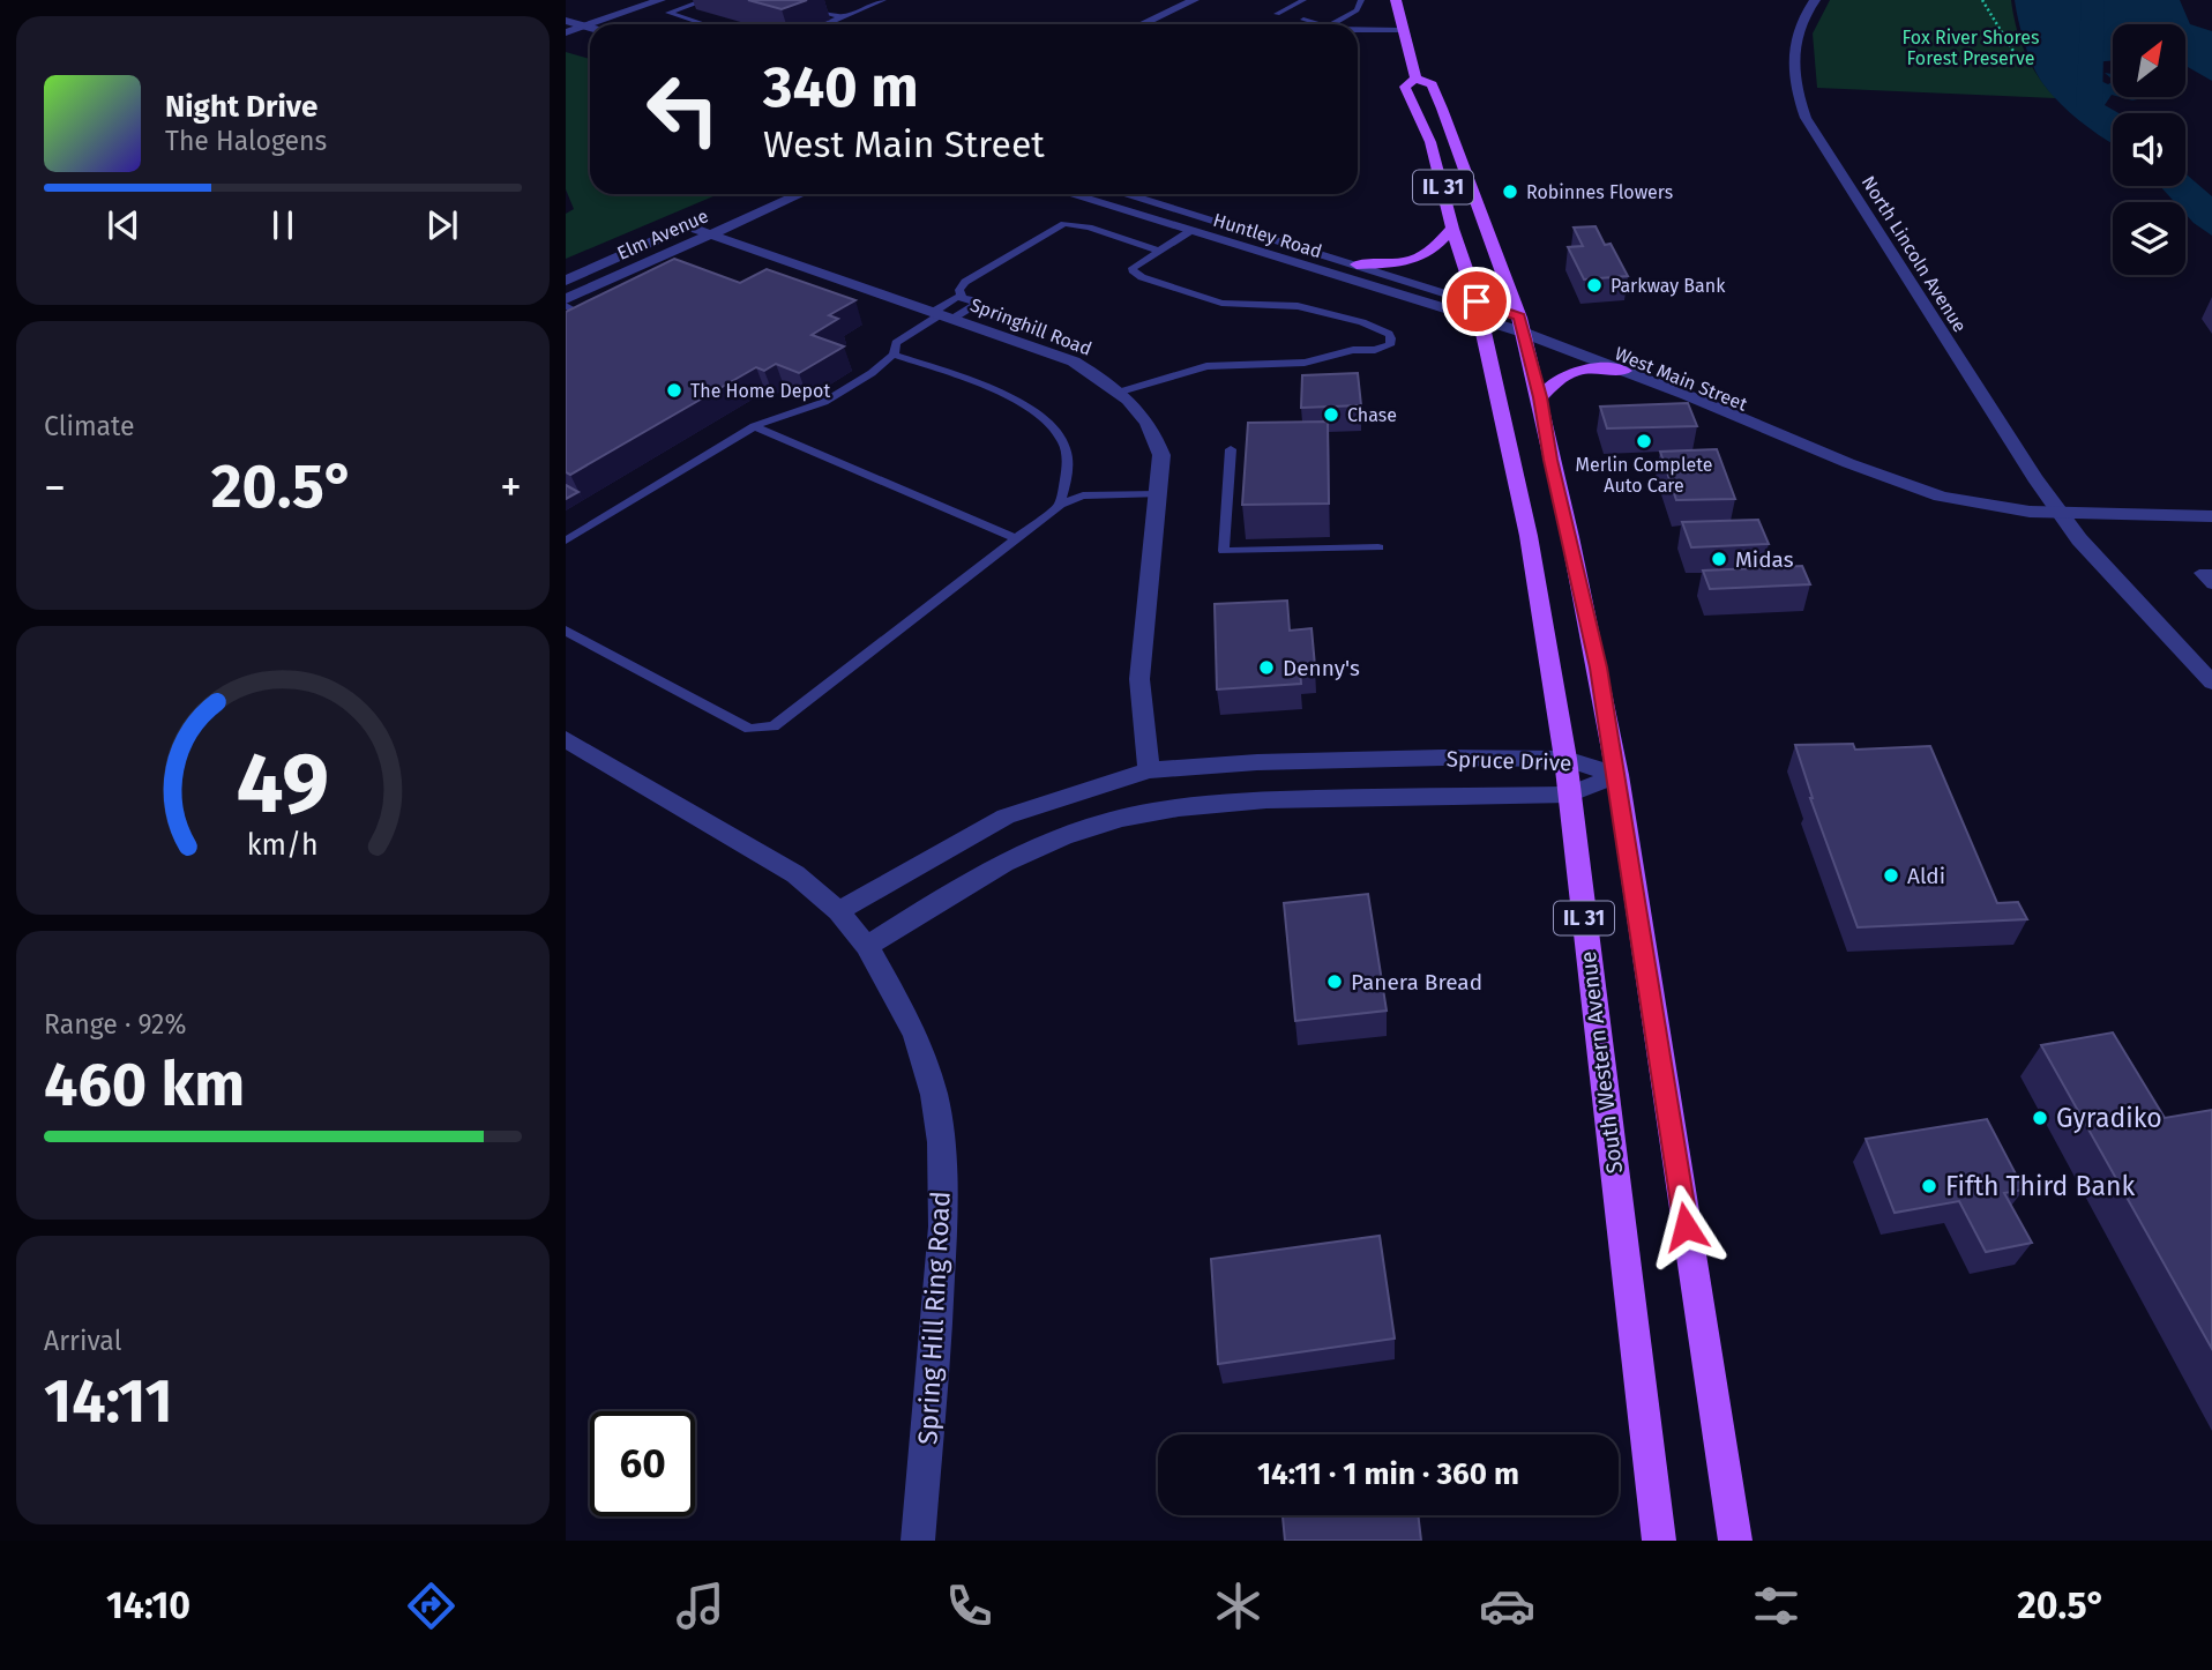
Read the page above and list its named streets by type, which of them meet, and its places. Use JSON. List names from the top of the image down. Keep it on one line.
{"streets":{"main road":["IL 31","South Western Avenue"],"street":["Elm Avenue","Huntley Road","North Lincoln Avenue","Springhill Road","West Main Street","Spruce Drive","Spring Hill Ring Road"]},"crossings":[["IL 31","Huntley Road"],["IL 31","West Main Street"],["IL 31","South Western Avenue"],["Elm Avenue","Springhill Road"],["Huntley Road","West Main Street"],["Huntley Road","South Western Avenue"],["North Lincoln Avenue","West Main Street"],["Springhill Road","Spruce Drive"],["West Main Street","South Western Avenue"],["Spruce Drive","South Western Avenue"],["Spruce Drive","Spring Hill Ring Road"]],"parks":["Fox River Shores Forest Preserve"],"places":["Robinnes Flowers","Parkway Bank","The Home Depot","Chase","Merlin Complete Auto Care","Midas","Denny's","Aldi","Panera Bread","Gyradiko","Fifth Third Bank"],"north":"top right","page":{"turn":["340 m","West Main Street"],"song":["Night Drive","The Halogens"],"tile":["Climate",["Range · 92%","460 km"],["Arrival","14:11"]],"heat":["−","20.5°","+"],"limit":"60","trip":"14:11 · 1 min · 360 m","tabs":["14:10","20.5°"],"gauge":["49","km/h"]}}
